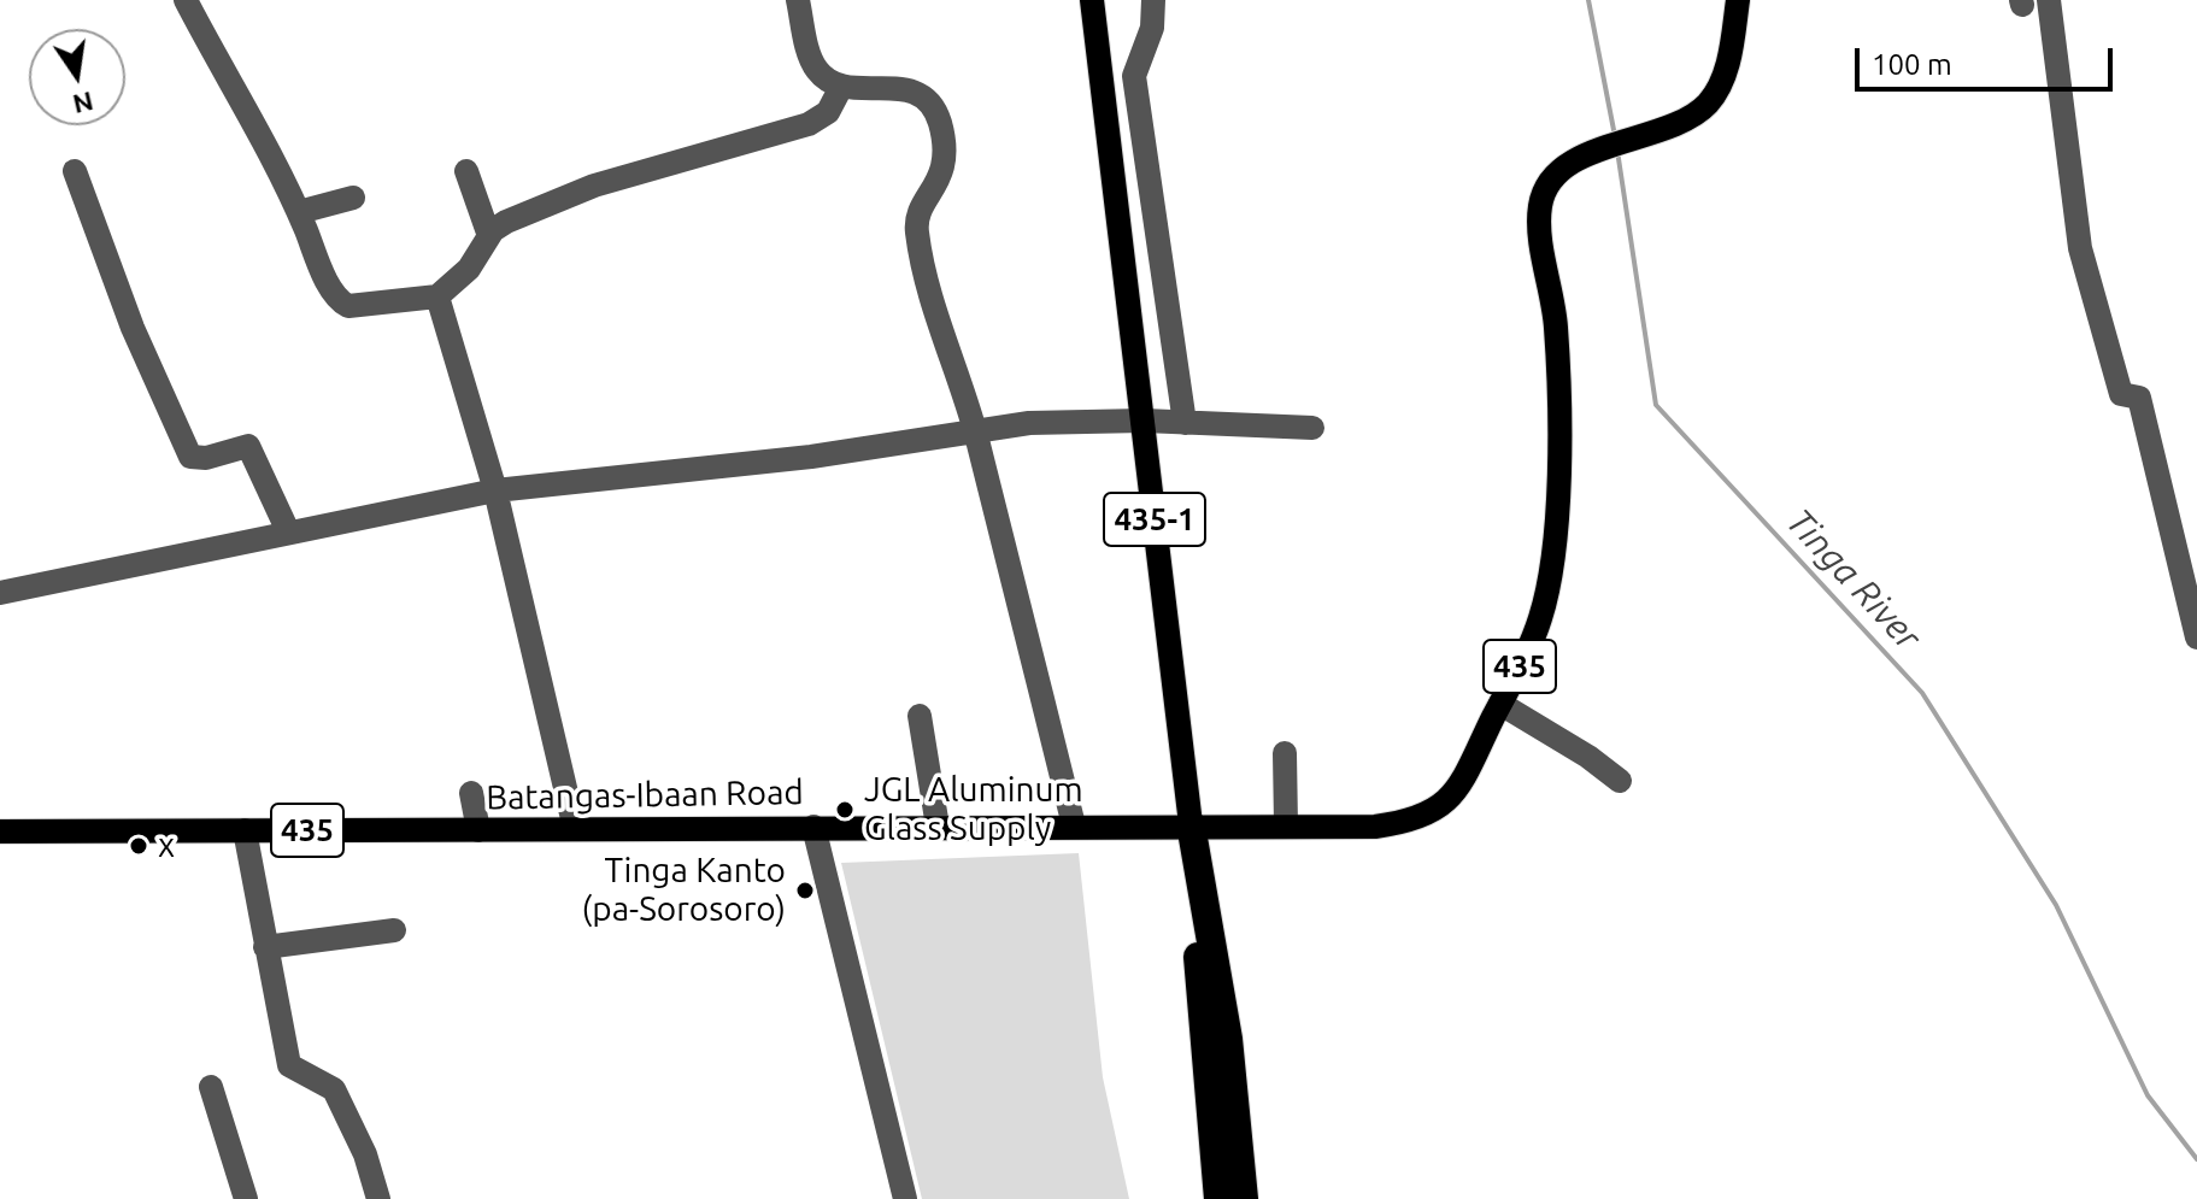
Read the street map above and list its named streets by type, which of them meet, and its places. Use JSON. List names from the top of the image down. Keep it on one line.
{"streets":{"main road":["435-1","435","Batangas-Ibaan Road"]},"crossings":[["435-1","Batangas-Ibaan Road"]],"water":["Tinga River"],"places":["JGL Aluminum Glass Supply","x","Tinga Kanto (pa-Sorosoro)"],"scale_bar":"100 m","north":"bottom"}
